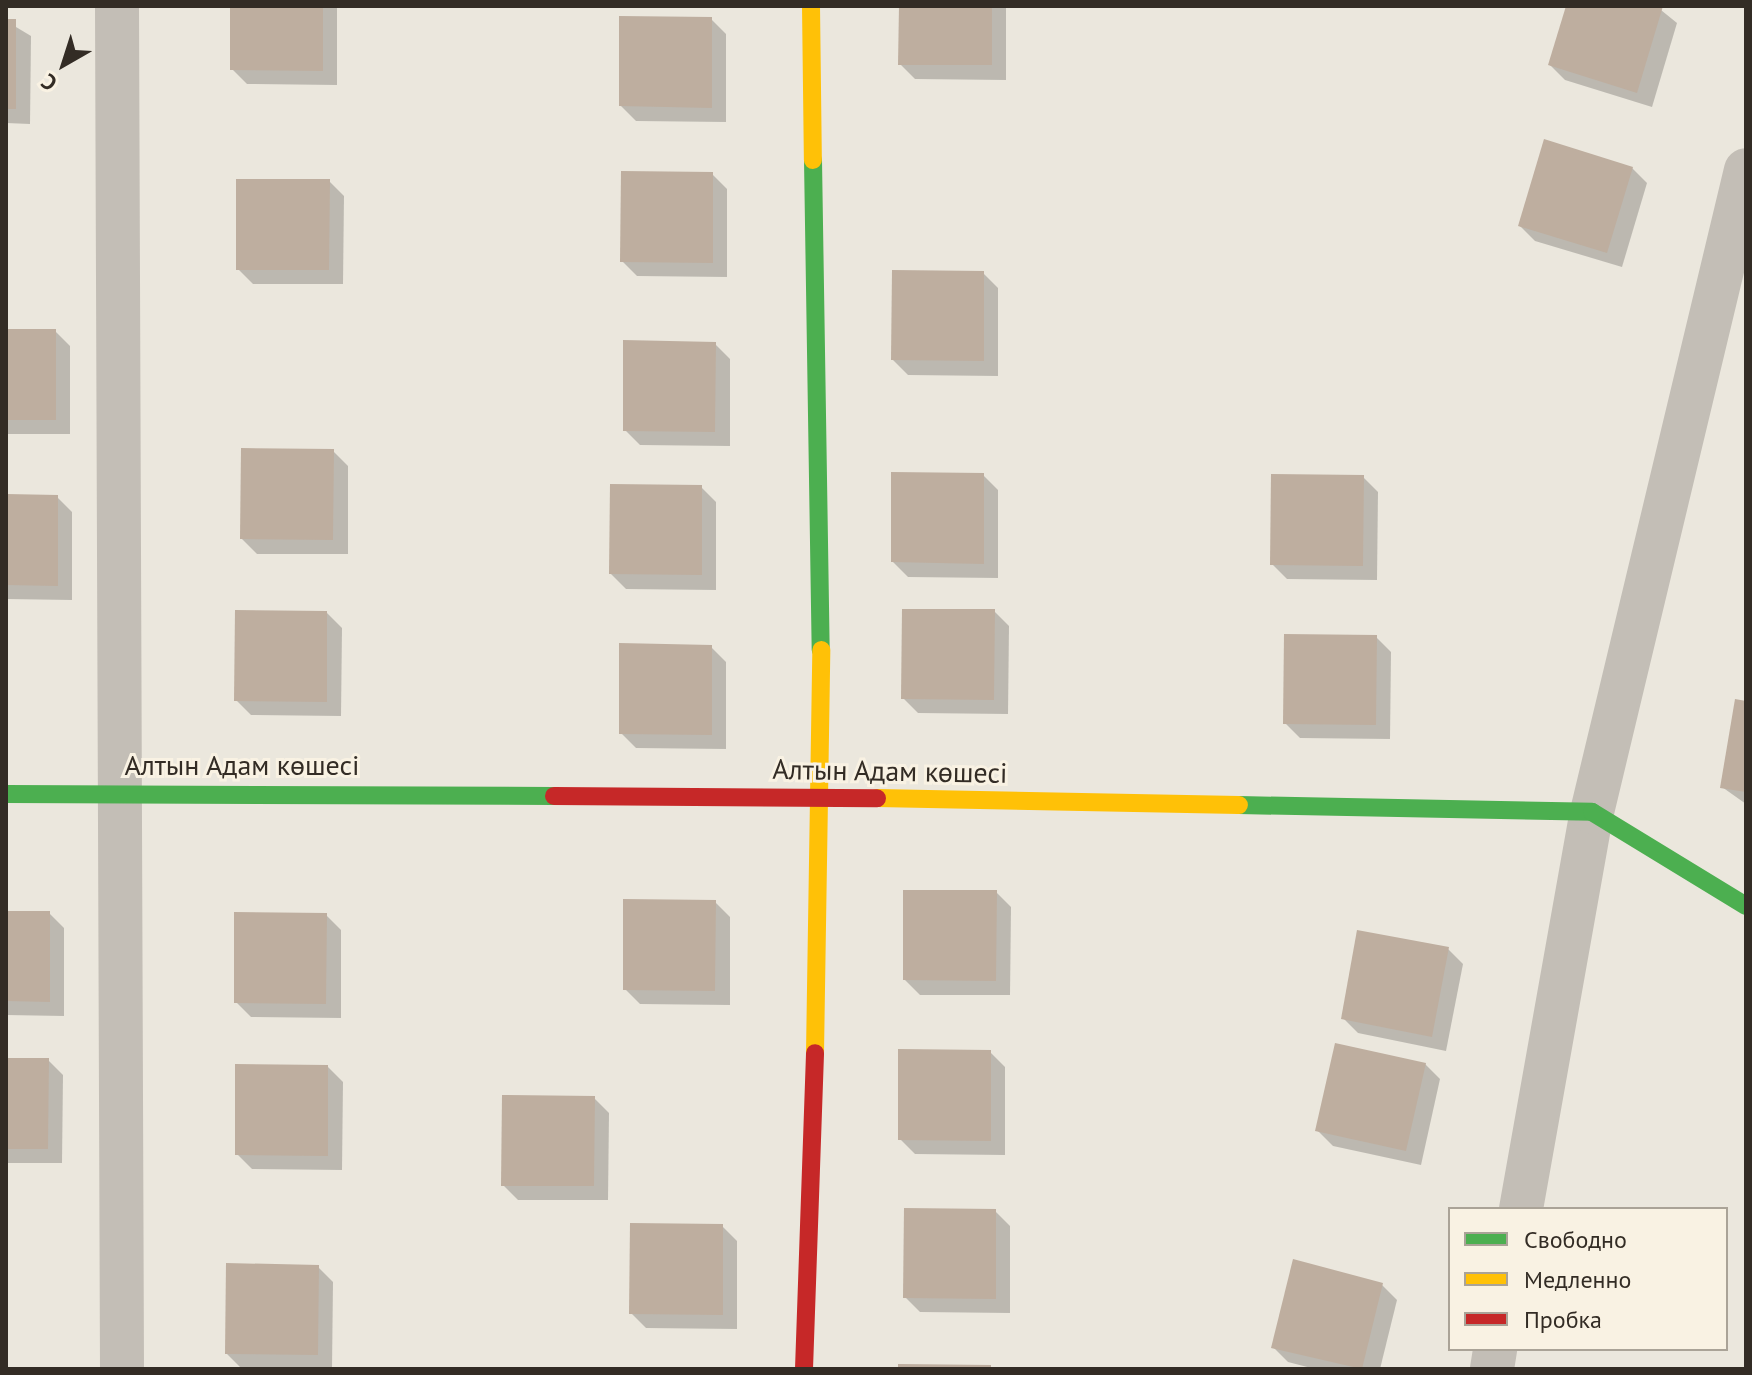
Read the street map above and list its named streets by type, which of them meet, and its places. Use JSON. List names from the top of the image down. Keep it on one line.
{"streets":{"street":["Алтын Адам көшесі"]},"legend":["Свободно","Медленно","Пробка"],"north":"bottom left"}
